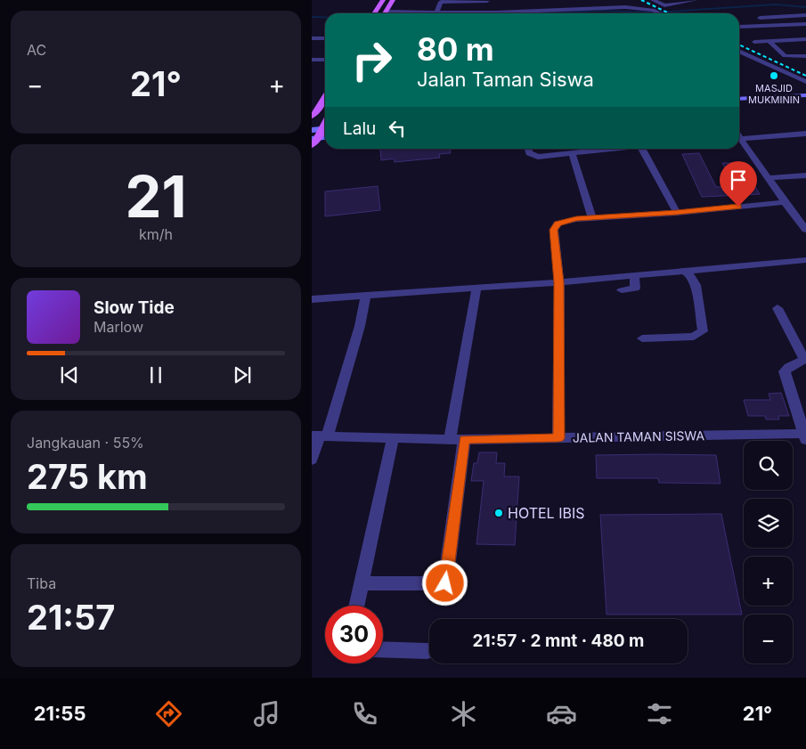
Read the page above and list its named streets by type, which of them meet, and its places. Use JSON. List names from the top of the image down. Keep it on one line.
{"streets":{"street":["JALAN TAMAN SISWA"]},"places":["MASJID MUKMININ","HOTEL IBIS"],"page":{"tile":["AC",["21","km/h"],["Jangkauan · 55%","275 km"],["Tiba","21:57"]],"turn":["80 m","Jalan Taman Siswa"],"heat":["−","21°","+"],"then":"Lalu","song":["Slow Tide","Marlow"],"map_buttons":["+","−"],"limit":"30","trip":"21:57 · 2 mnt · 480 m","tabs":["21:55","21°"]}}
